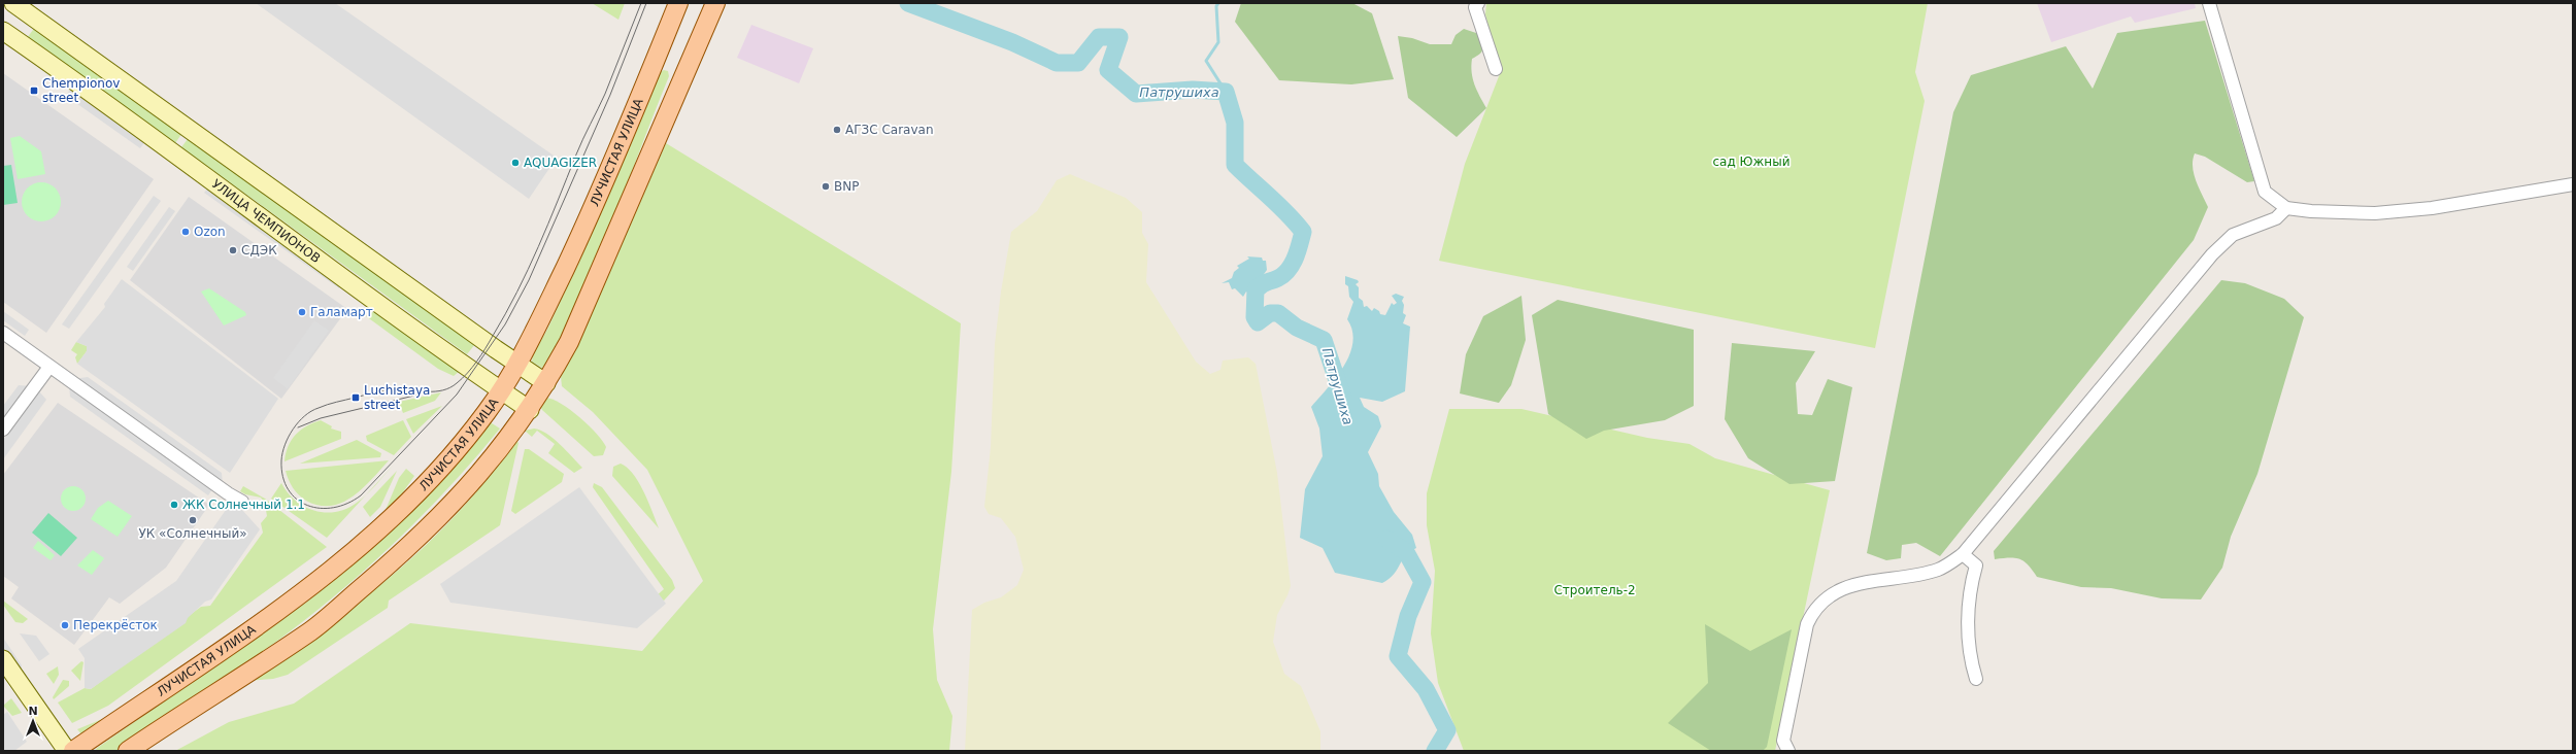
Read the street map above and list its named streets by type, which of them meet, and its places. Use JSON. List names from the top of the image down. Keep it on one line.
{"streets":{"main road":["ЛУЧИСТАЯ УЛИЦА"],"street":["УЛИЦА ЧЕМПИОНОВ"]},"crossings":[["ЛУЧИСТАЯ УЛИЦА","УЛИЦА ЧЕМПИОНОВ"]],"water":["Патрушиха"],"parks":["сад Южный","Строитель-2"],"places":{"transit":["Chempionov street","Luchistaya street"],"other":["АГЗС Caravan","AQUAGIZER","BNP","Ozon","СДЭК","Галамарт","ЖК Солнечный 1.1","УК «Солнечный»","Перекрёсток"]},"north":"top"}
